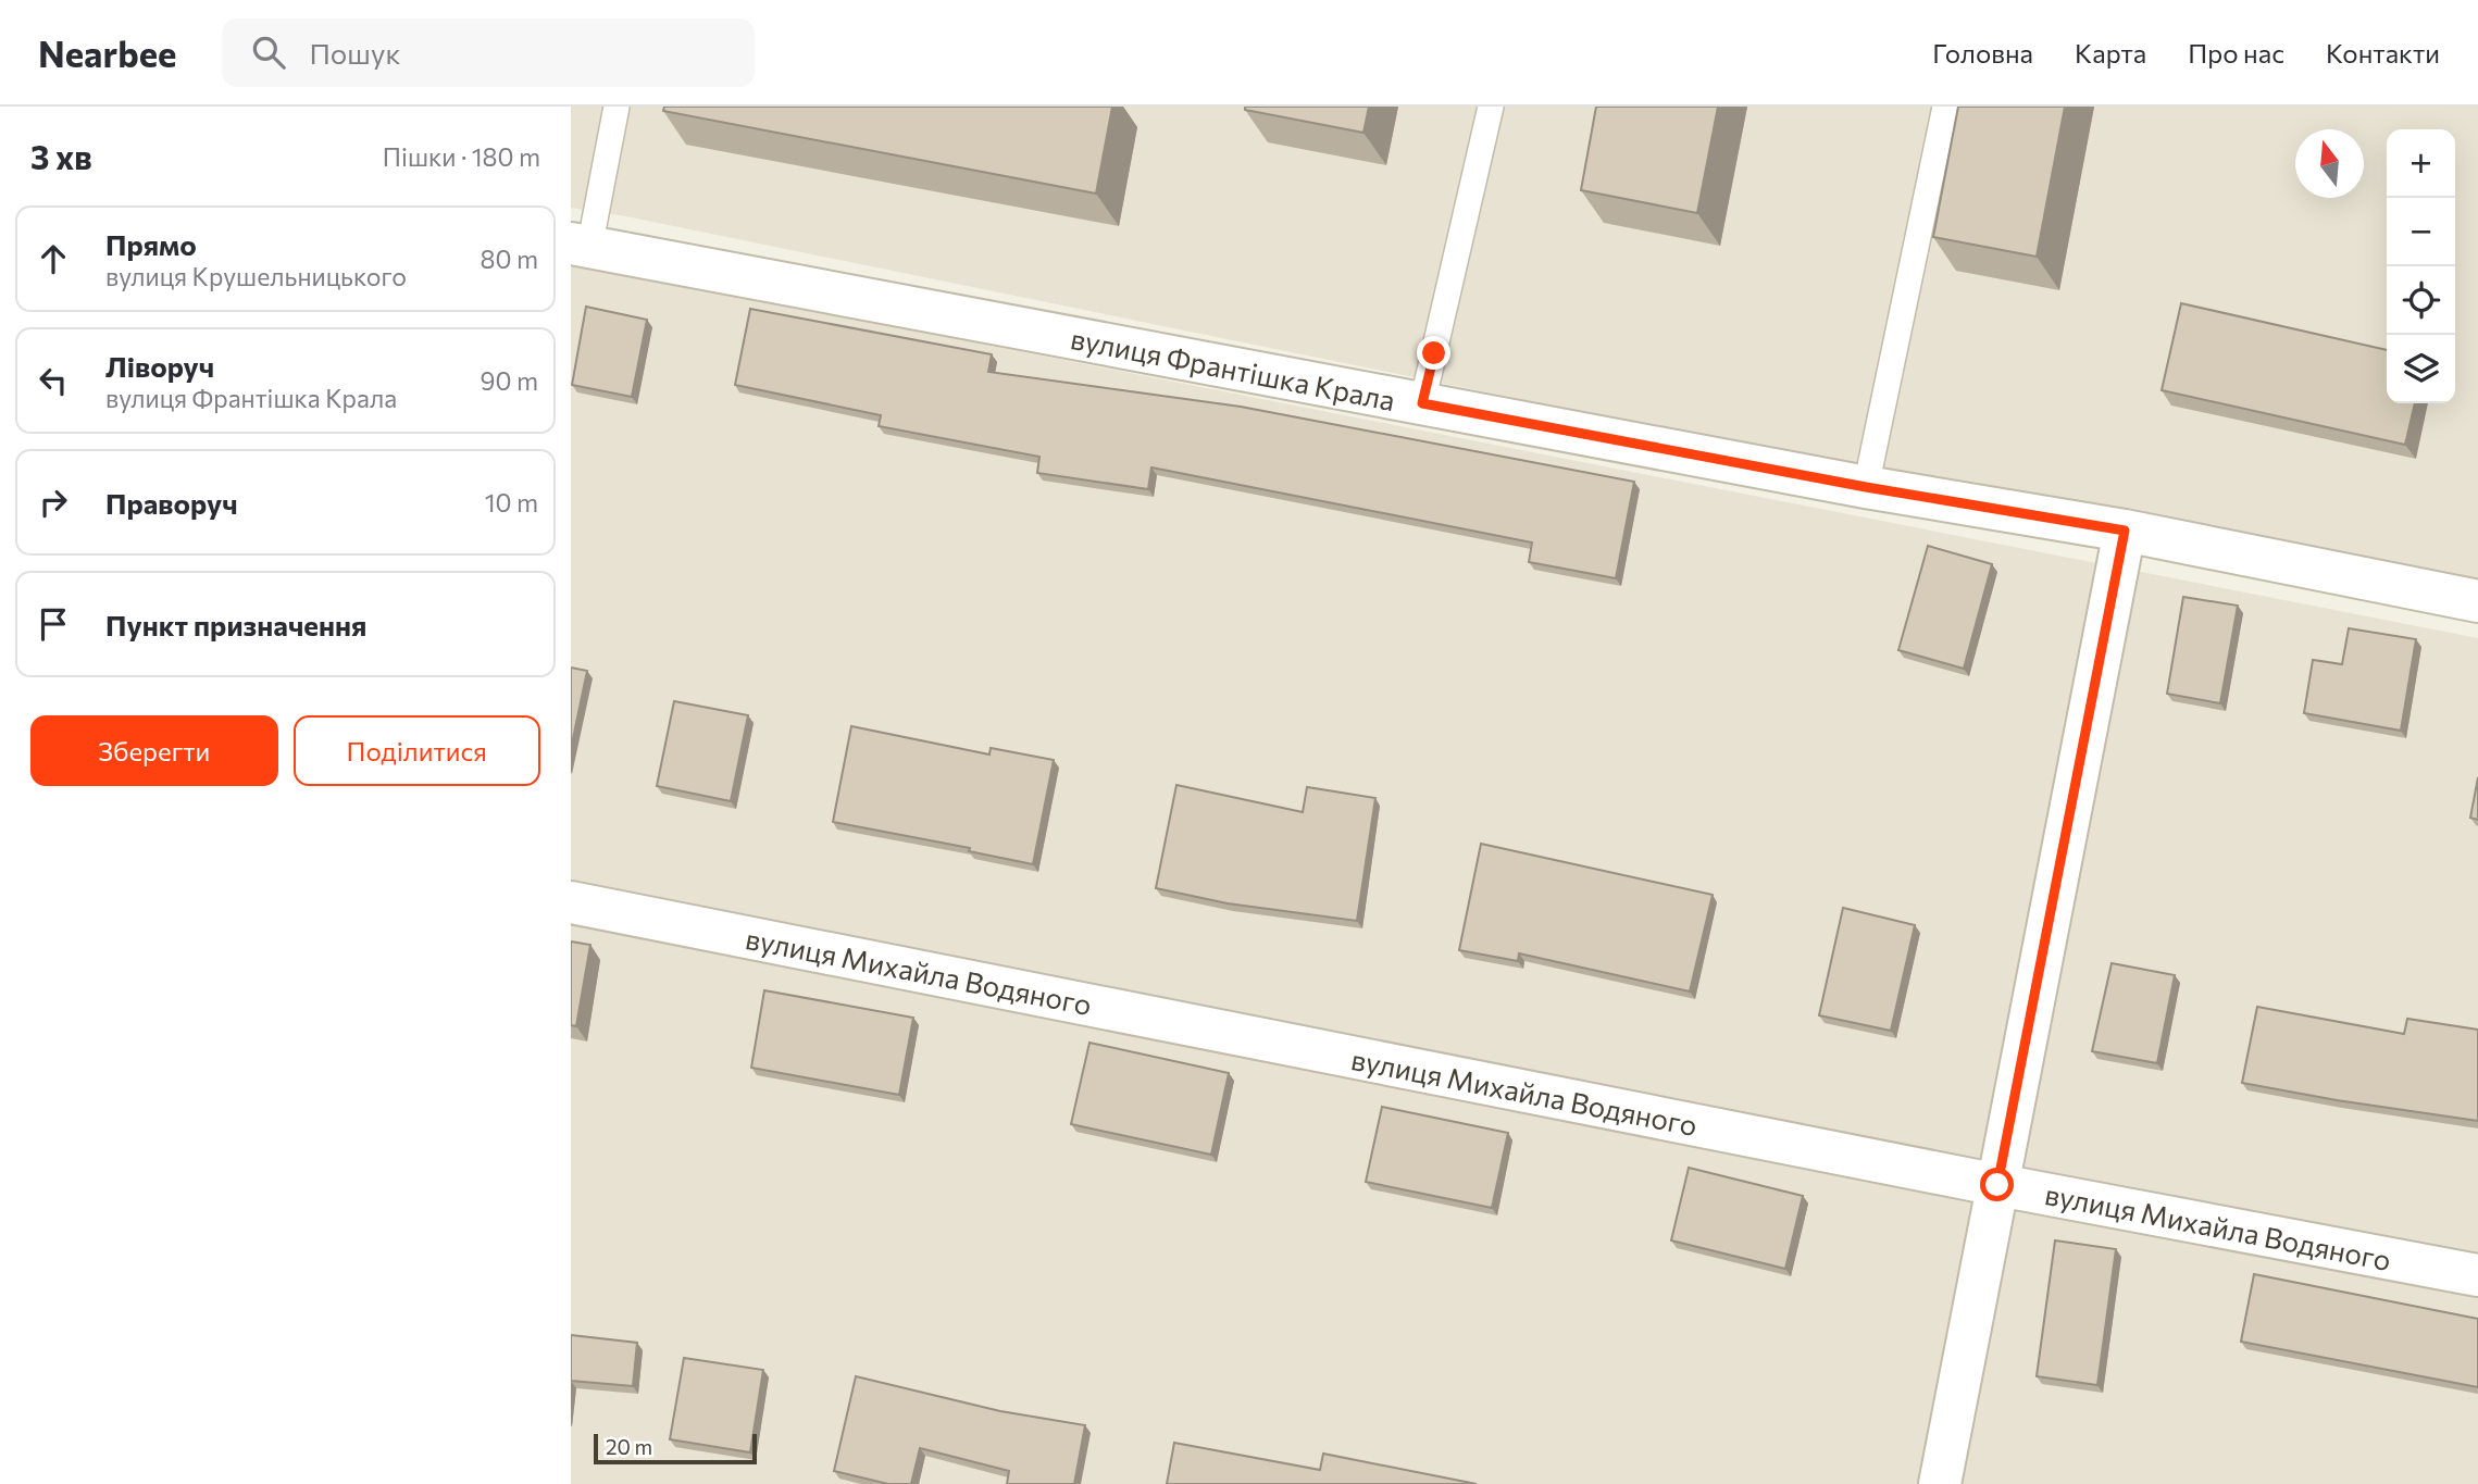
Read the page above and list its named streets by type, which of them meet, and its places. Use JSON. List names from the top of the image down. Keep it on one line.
{"streets":{"street":["вулиця Франтішка Крала","вулиця Михайла Водяного"]},"scale_bar":"20 m","north":"top","page":{"header":"Nearbee","search":"Пошук","nav":["Головна","Карта","Про нас","Контакти"],"heading":["3 хв","Пішки · 180 m"],"map_buttons":["+","−"],"list":[["Прямо","вулиця Крушельницького","80 m"],["Ліворуч","вулиця Франтішка Крала","90 m"],["Праворуч","10 m"],"Пункт призначення"],"buttons":["Зберегти","Поділитися"],"scale":"20 m"}}
